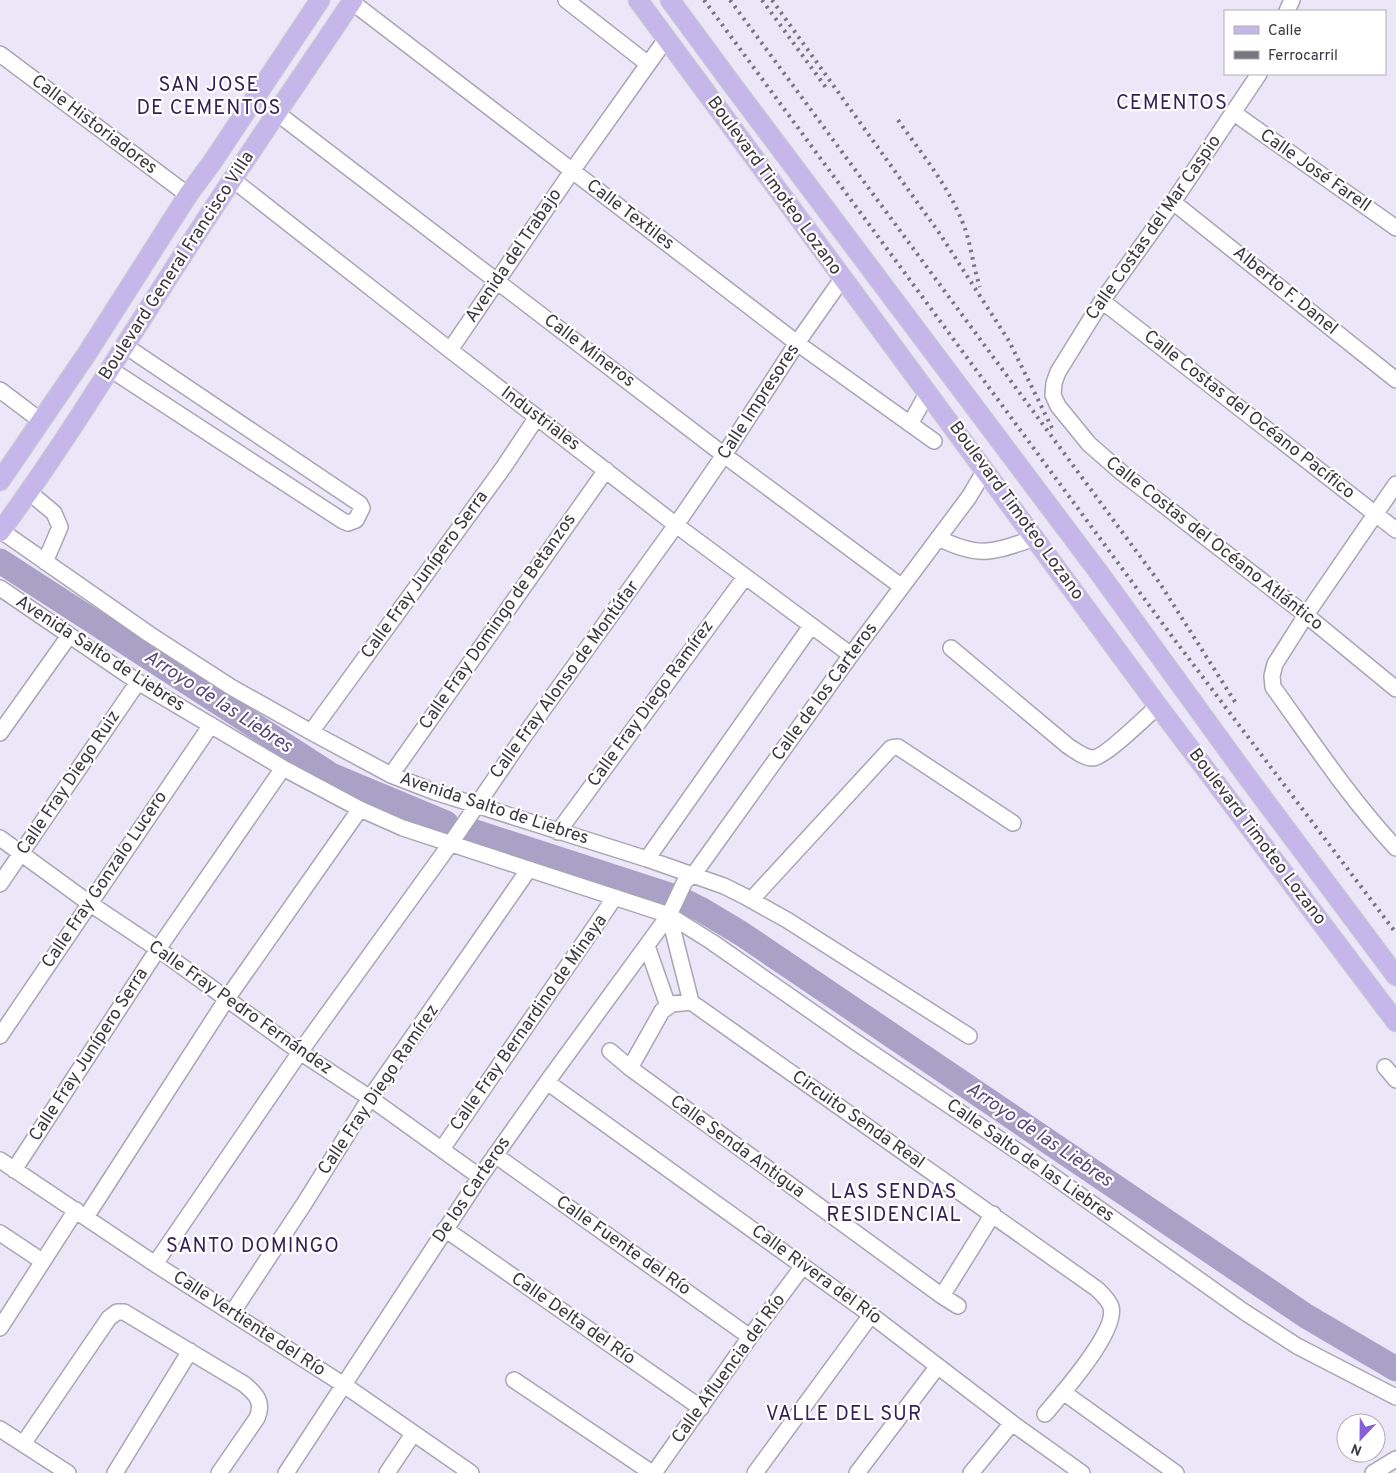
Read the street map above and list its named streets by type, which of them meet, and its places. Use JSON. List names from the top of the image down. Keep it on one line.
{"streets":{"main road":["Boulevard Timoteo Lozano","Boulevard General Francisco Villa"],"street":["Calle Historiadores","Calle José Farell","Calle Textiles","Calle Costas del Mar Caspio","Avenida del Trabajo","Alberto F. Danel","Calle Mineros","Calle Impresores","Calle Costas del Océano Pacífico","Industriales","Calle Costas del Océano Atlántico","Calle Fray Junípero Serra","Calle Fray Domingo de Betanzos","Avenida Salto de Liebres","Calle Fray Alonso de Montúfar","Calle de los Carteros","Calle Fray Diego Ramírez","Calle Fray Diego Ruiz","Calle Fray Gonzalo Lucero","Calle Fray Pedro Fernández","Calle Fray Bernardino de Minaya","Circuito Senda Real","Calle Senda Antigua","Calle Salto de las Liebres","De los Carteros","Calle Fuente del Río","Calle Rivera del Río","Calle Delta del Río","Calle Vertiente del Río","Calle Afluencia del Río"]},"crossings":[["Calle Historiadores","Boulevard General Francisco Villa"],["Calle José Farell","Calle Costas del Mar Caspio"],["Boulevard Timoteo Lozano","Avenida del Trabajo"],["Boulevard Timoteo Lozano","Calle Impresores"],["Boulevard Timoteo Lozano","Calle de los Carteros"],["Calle Textiles","Avenida del Trabajo"],["Calle Textiles","Boulevard General Francisco Villa"],["Calle Textiles","Calle Impresores"],["Calle Costas del Mar Caspio","Alberto F. Danel"],["Calle Costas del Mar Caspio","Calle Costas del Océano Pacífico"],["Calle Costas del Mar Caspio","Calle Costas del Océano Atlántico"],["Avenida del Trabajo","Calle Mineros"],["Avenida del Trabajo","Industriales"],["Boulevard General Francisco Villa","Calle Mineros"],["Boulevard General Francisco Villa","Industriales"],["Boulevard General Francisco Villa","Avenida Salto de Liebres"],["Calle Mineros","Calle Impresores"],["Calle Mineros","Calle de los Carteros"],["Calle Impresores","Industriales"],["Calle Impresores","Calle Fray Alonso de Montúfar"],["Industriales","Calle Fray Junípero Serra"],["Industriales","Calle Fray Domingo de Betanzos"],["Industriales","Calle Fray Alonso de Montúfar"],["Industriales","Calle de los Carteros"],["Industriales","Calle Fray Diego Ramírez"],["Calle Fray Junípero Serra","Avenida Salto de Liebres"],["Calle Fray Junípero Serra","Calle Fray Pedro Fernández"],["Calle Fray Junípero Serra","Calle Vertiente del Río"],["Calle Fray Domingo de Betanzos","Avenida Salto de Liebres"],["Avenida Salto de Liebres","Calle Fray Alonso de Montúfar"],["Avenida Salto de Liebres","Calle de los Carteros"],["Avenida Salto de Liebres","Calle Fray Diego Ramírez"],["Avenida Salto de Liebres","Calle Fray Diego Ruiz"],["Avenida Salto de Liebres","Calle Fray Gonzalo Lucero"],["Avenida Salto de Liebres","Calle Fray Bernardino de Minaya"],["Avenida Salto de Liebres","Calle Salto de las Liebres"],["Avenida Salto de Liebres","De los Carteros"],["Calle Fray Alonso de Montúfar","Calle Fray Pedro Fernández"],["Calle Fray Alonso de Montúfar","Calle Vertiente del Río"],["Calle de los Carteros","Calle Salto de las Liebres"],["Calle de los Carteros","De los Carteros"],["Calle Fray Diego Ramírez","Calle Fray Pedro Fernández"],["Calle Fray Diego Ramírez","Calle Vertiente del Río"],["Calle Fray Diego Ruiz","Calle Fray Pedro Fernández"],["Calle Fray Gonzalo Lucero","Calle Fray Pedro Fernández"],["Calle Fray Pedro Fernández","Calle Fray Bernardino de Minaya"],["Calle Fray Pedro Fernández","De los Carteros"],["Calle Salto de las Liebres","De los Carteros"],["De los Carteros","Calle Fuente del Río"],["De los Carteros","Calle Rivera del Río"],["De los Carteros","Calle Delta del Río"],["De los Carteros","Calle Vertiente del Río"],["Calle Fuente del Río","Calle Afluencia del Río"],["Calle Rivera del Río","Calle Afluencia del Río"],["Calle Delta del Río","Calle Afluencia del Río"]],"districts":["SAN JOSE DE CEMENTOS","CEMENTOS","LAS SENDAS RESIDENCIAL","SANTO DOMINGO","VALLE DEL SUR"],"water":["Arroyo de las Liebres"],"legend":["Calle","Ferrocarril"],"north":"bottom"}
